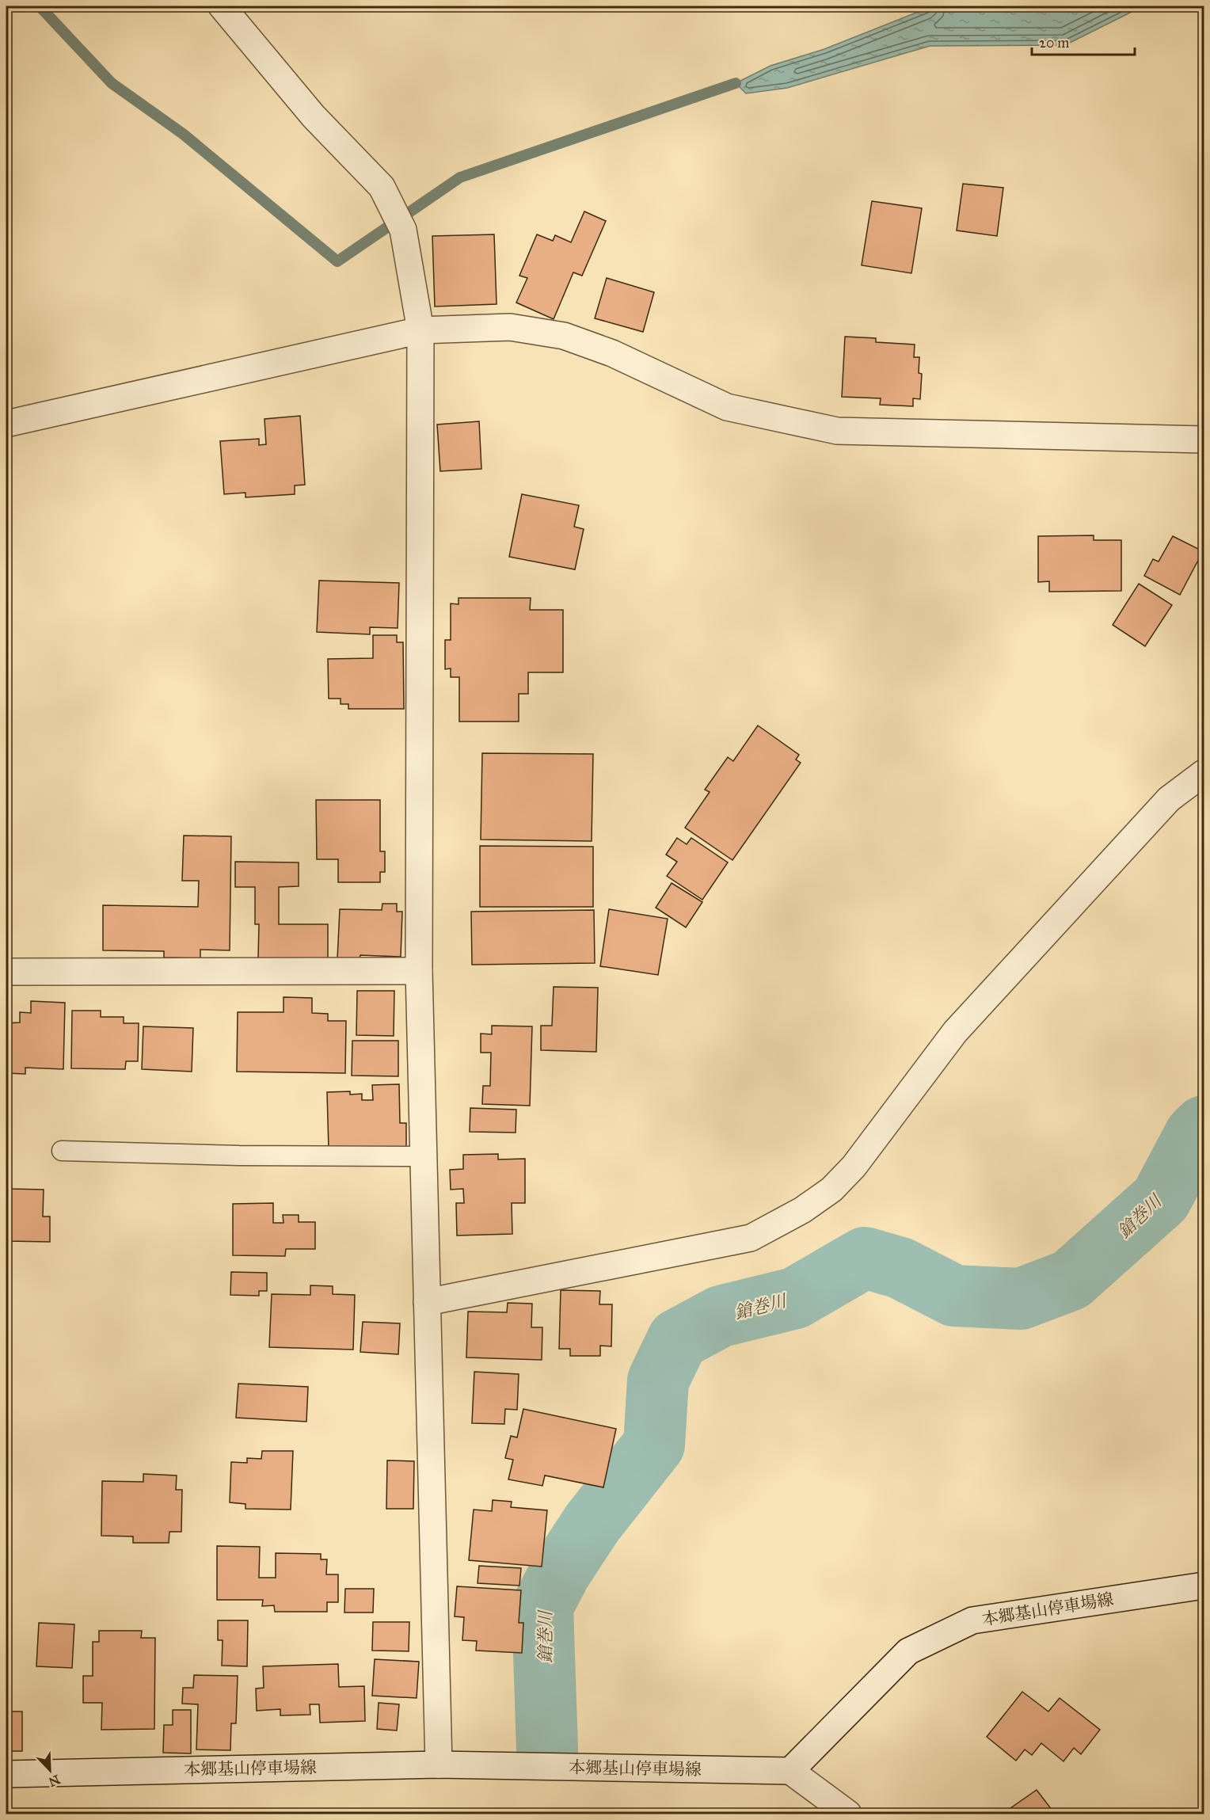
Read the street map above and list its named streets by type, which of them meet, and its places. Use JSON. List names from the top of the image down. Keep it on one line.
{"streets":{"street":["本郷基山停車場線"]},"water":["鎗巻川"],"scale_bar":"20 m","north":"bottom right"}
